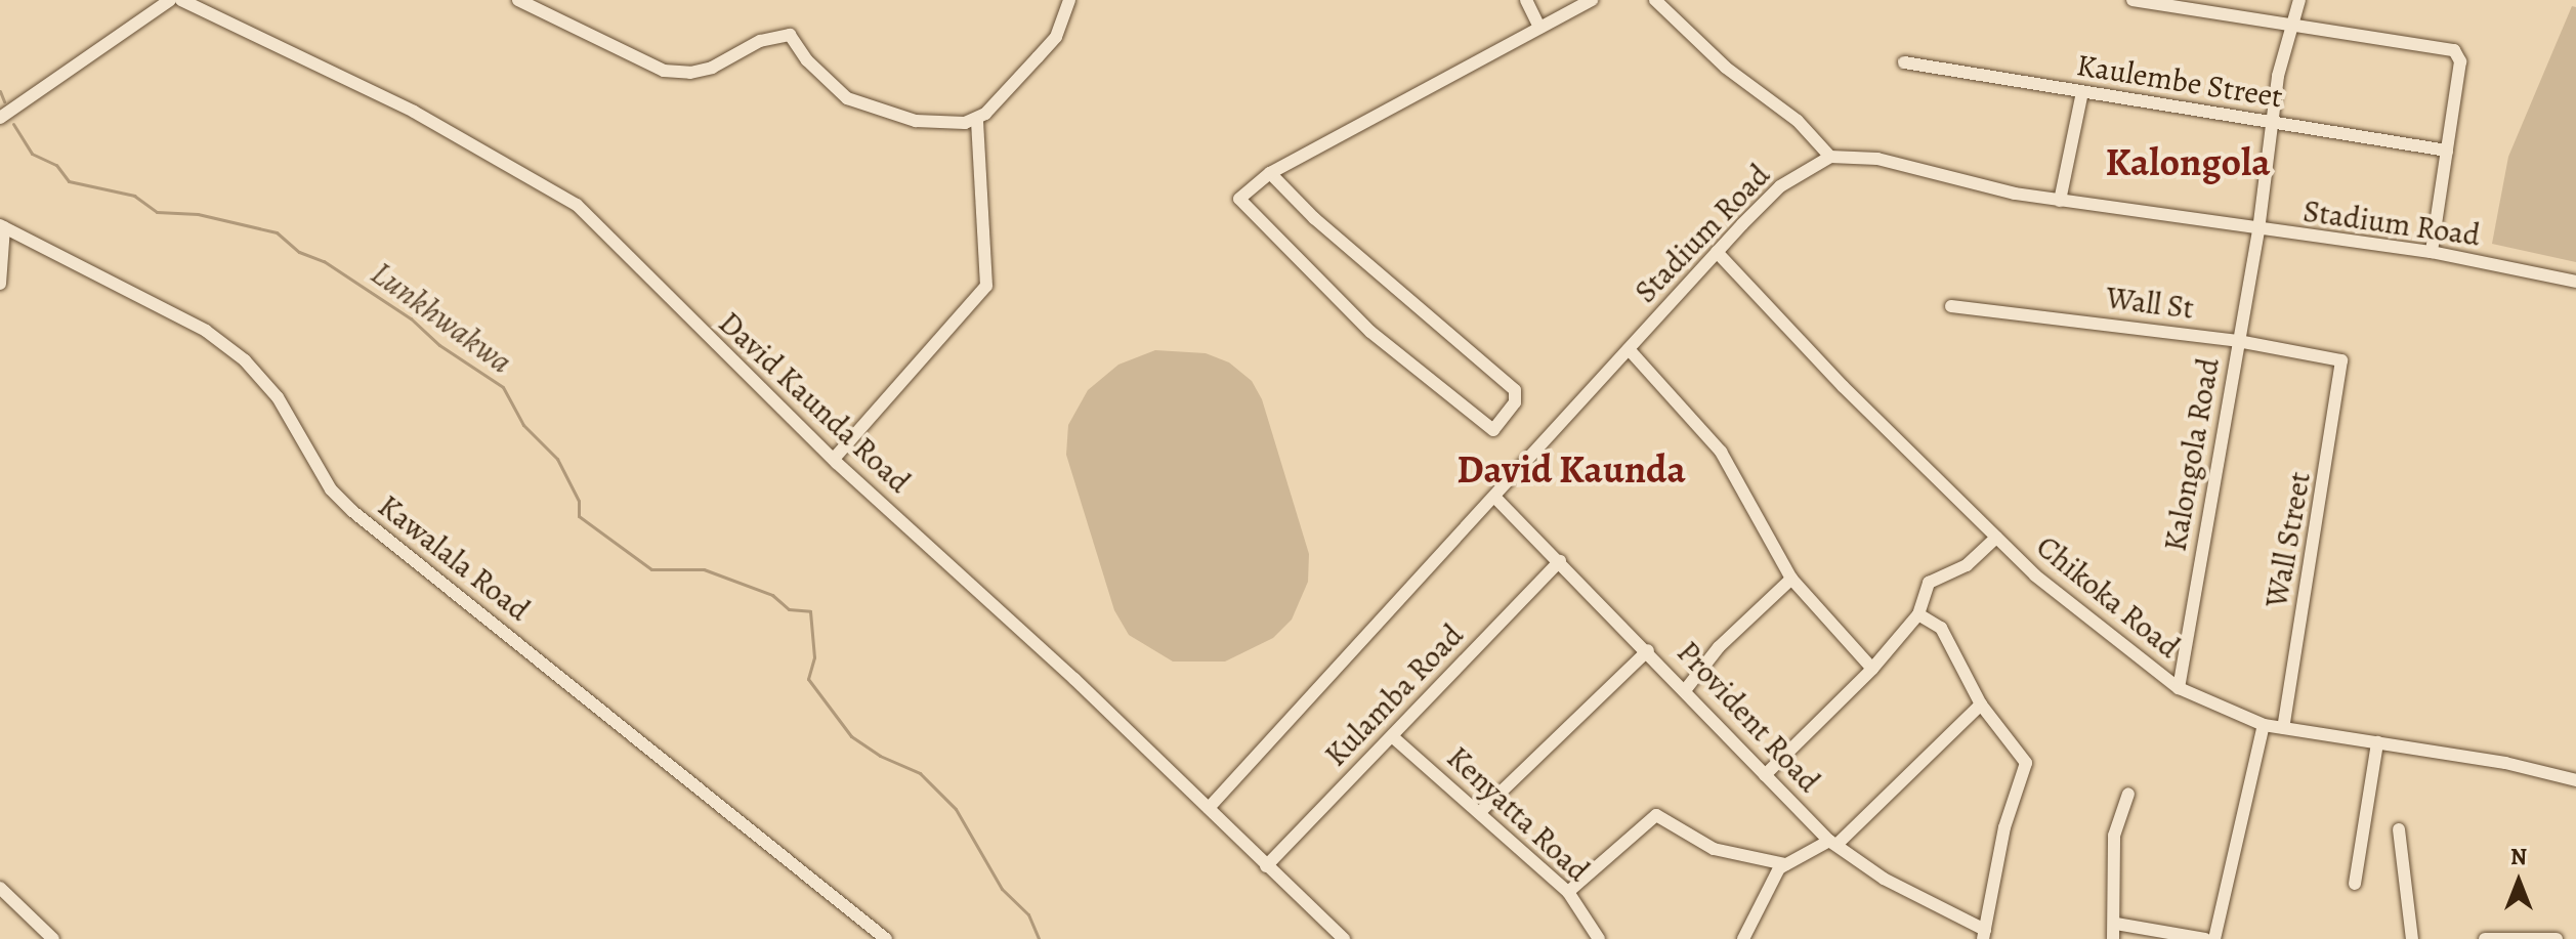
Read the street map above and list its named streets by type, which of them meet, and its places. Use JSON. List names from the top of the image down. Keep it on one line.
{"streets":{"street":["Kaulembe Street","Stadium Road","Wall St","David Kaunda Road","Kalongola Road","Wall Street","Kawalala Road","Chikoka Road","Kulamba Road","Provident Road","Kenyatta Road"]},"crossings":[["Kaulembe Street","Kalongola Road"],["Stadium Road","David Kaunda Road"],["Stadium Road","Kalongola Road"],["Stadium Road","Chikoka Road"],["Stadium Road","Provident Road"],["Wall St","Kalongola Road"],["Wall St","Wall Street"],["David Kaunda Road","Kulamba Road"],["Kalongola Road","Chikoka Road"],["Wall Street","Chikoka Road"],["Kulamba Road","Provident Road"],["Kulamba Road","Kenyatta Road"]],"districts":["Kalongola","David Kaunda"],"water":["Lunkhwakwa"],"north":"top"}
